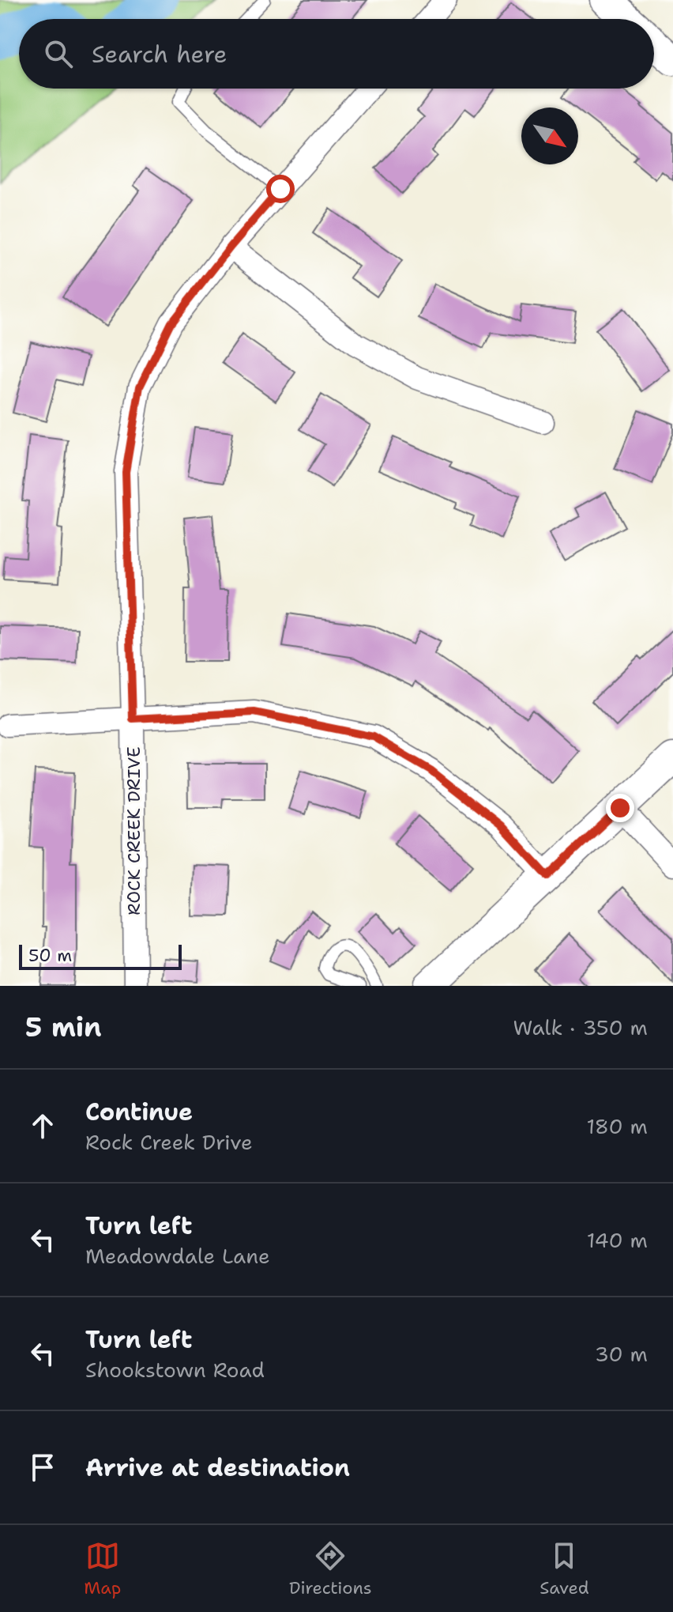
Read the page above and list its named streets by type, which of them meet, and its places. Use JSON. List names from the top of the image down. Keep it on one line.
{"streets":{"street":["ROCK CREEK DRIVE"]},"scale_bar":"50 m","north":"bottom right","page":{"search":"Search here","scale":"50 m","heading":["5 min","Walk · 350 m"],"list":[["Continue","Rock Creek Drive","180 m"],["Turn left","Meadowdale Lane","140 m"],["Turn left","Shookstown Road","30 m"],"Arrive at destination"],"nav":["Map","Directions","Saved"]}}
